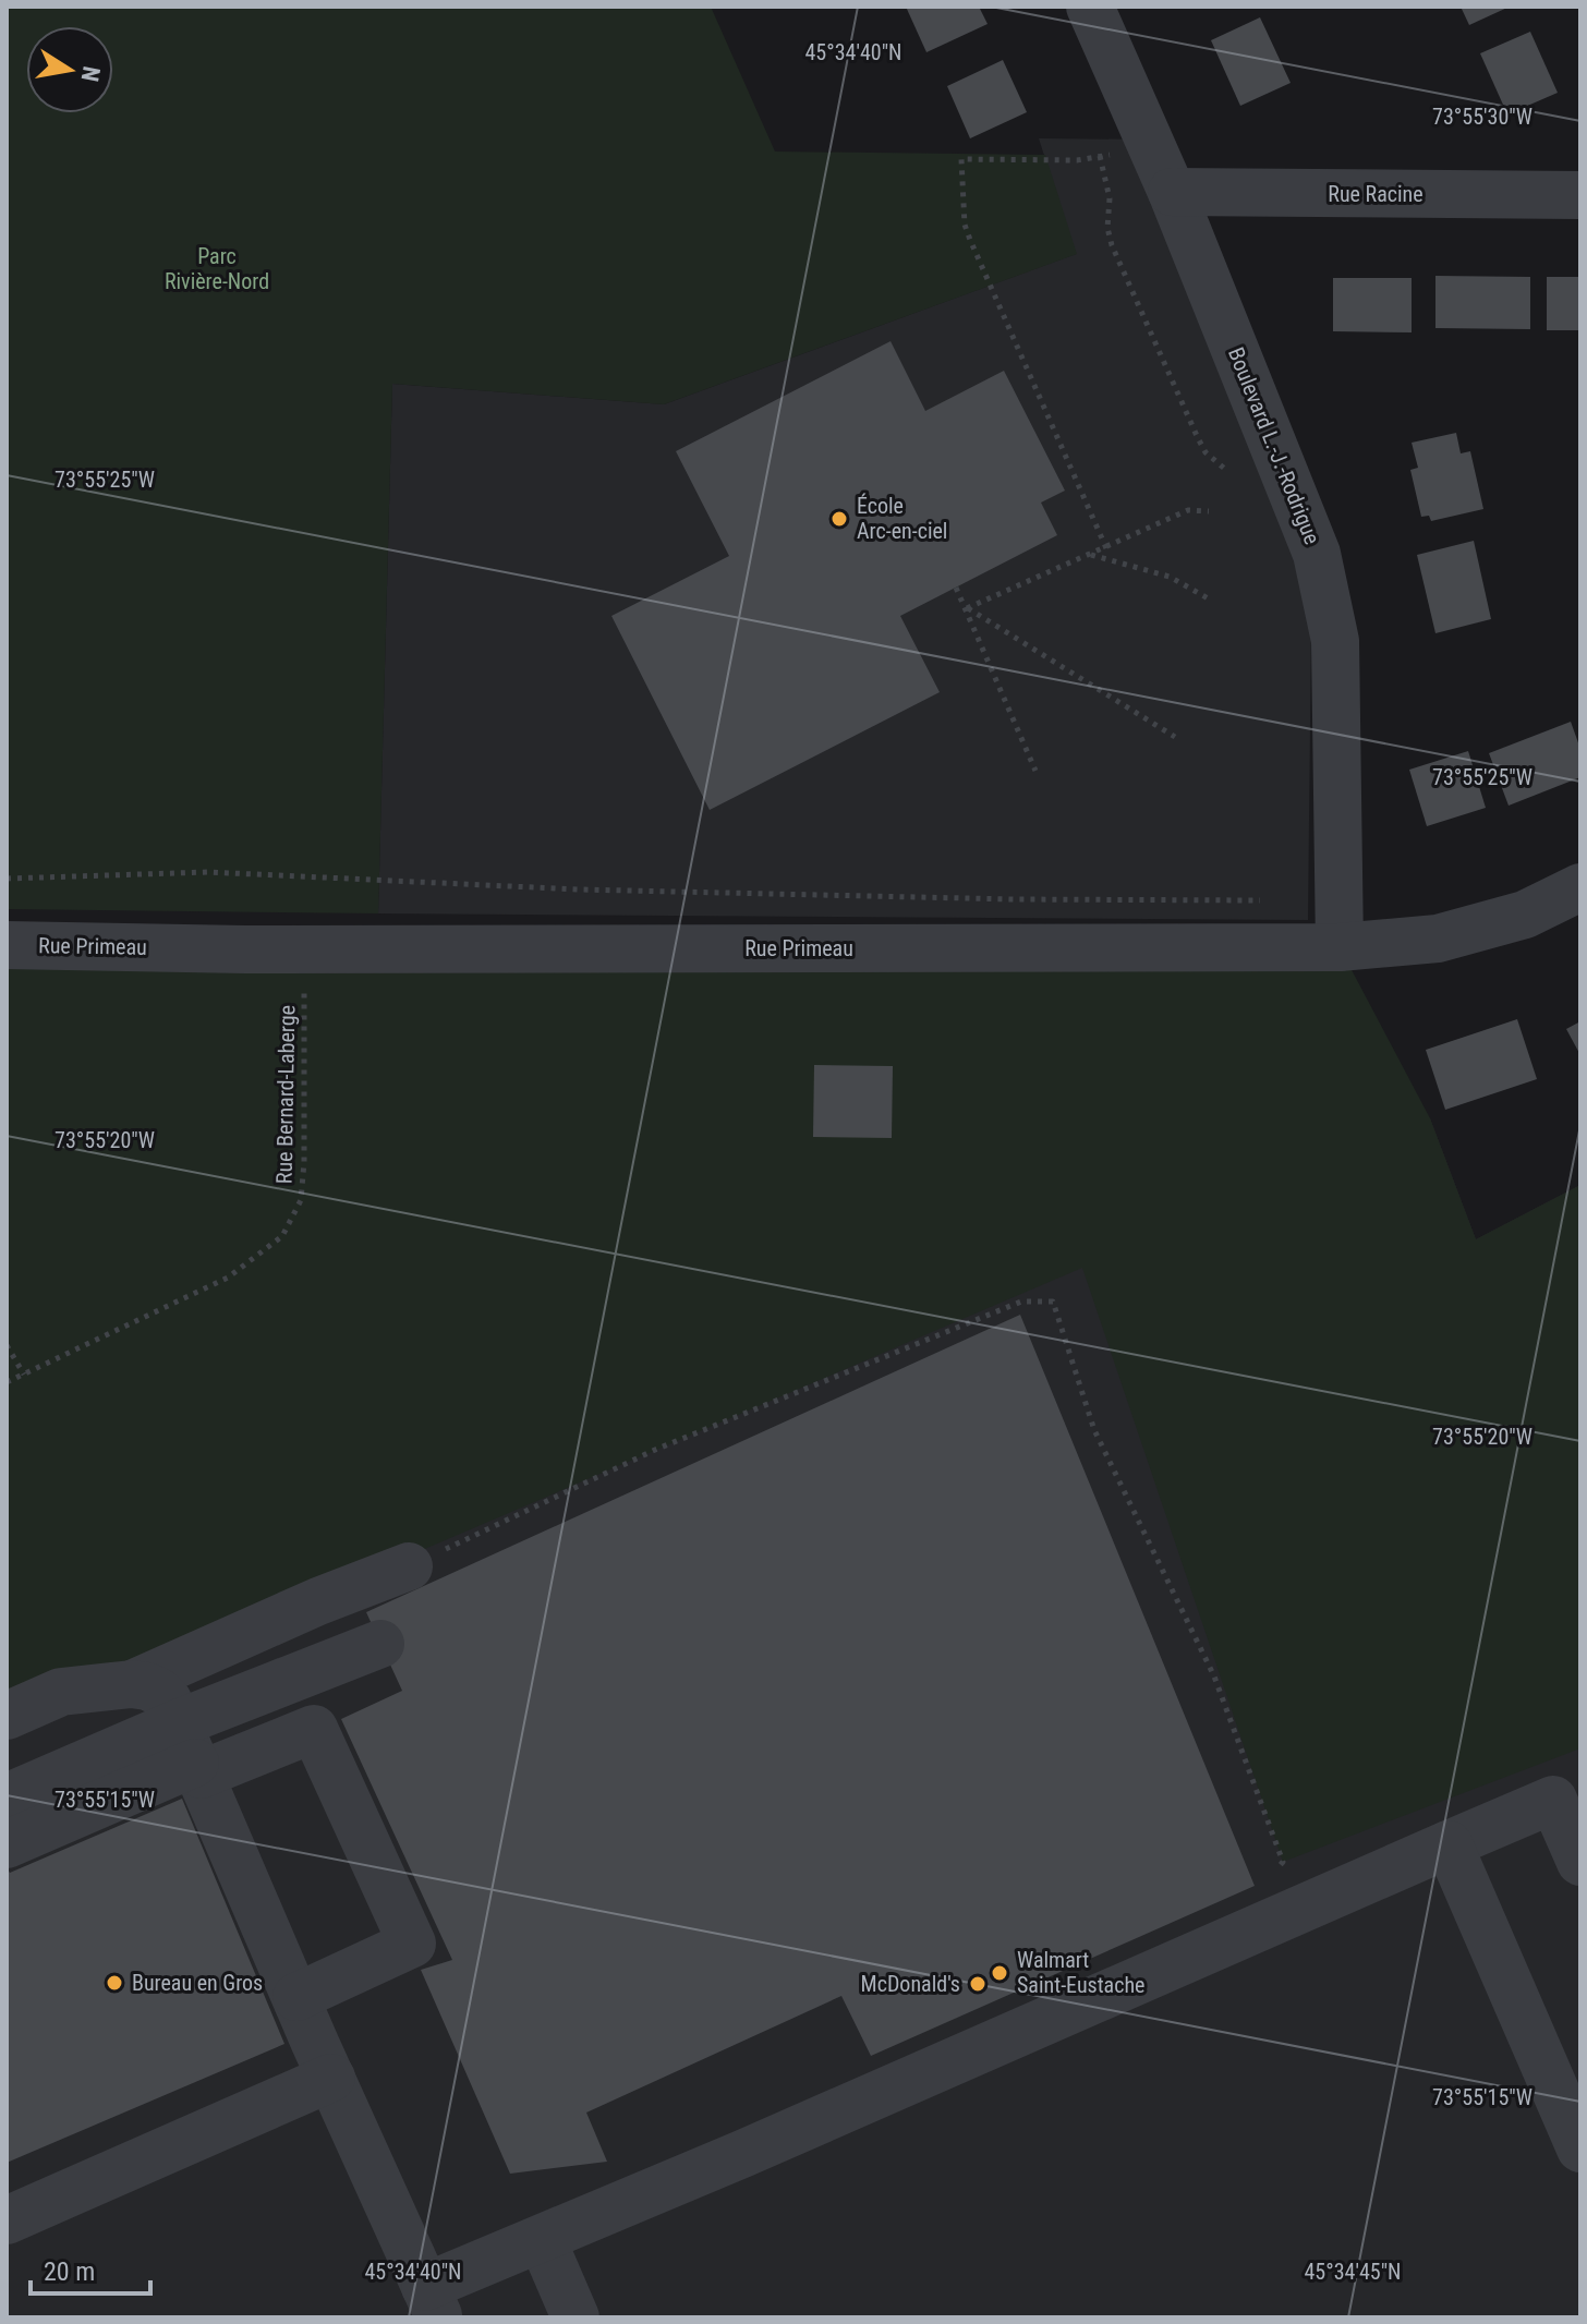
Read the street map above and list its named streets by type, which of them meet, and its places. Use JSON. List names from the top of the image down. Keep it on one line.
{"streets":{"street":["Rue Racine","Boulevard L.-J.-Rodrigue","Rue Primeau"],"path":["Rue Bernard-Laberge"]},"crossings":[["Rue Racine","Boulevard L.-J.-Rodrigue"],["Boulevard L.-J.-Rodrigue","Rue Primeau"],["Rue Primeau","Rue Bernard-Laberge"]],"parks":["Parc Rivière-Nord"],"places":["École Arc-en-ciel","Walmart Saint-Eustache","Bureau en Gros","McDonald's"],"scale_bar":"20 m","north":"right","coordinates":["45°34'40\"N","73°55'30\"W","73°55'25\"W","73°55'20\"W","73°55'15\"W","45°34'45\"N"]}
